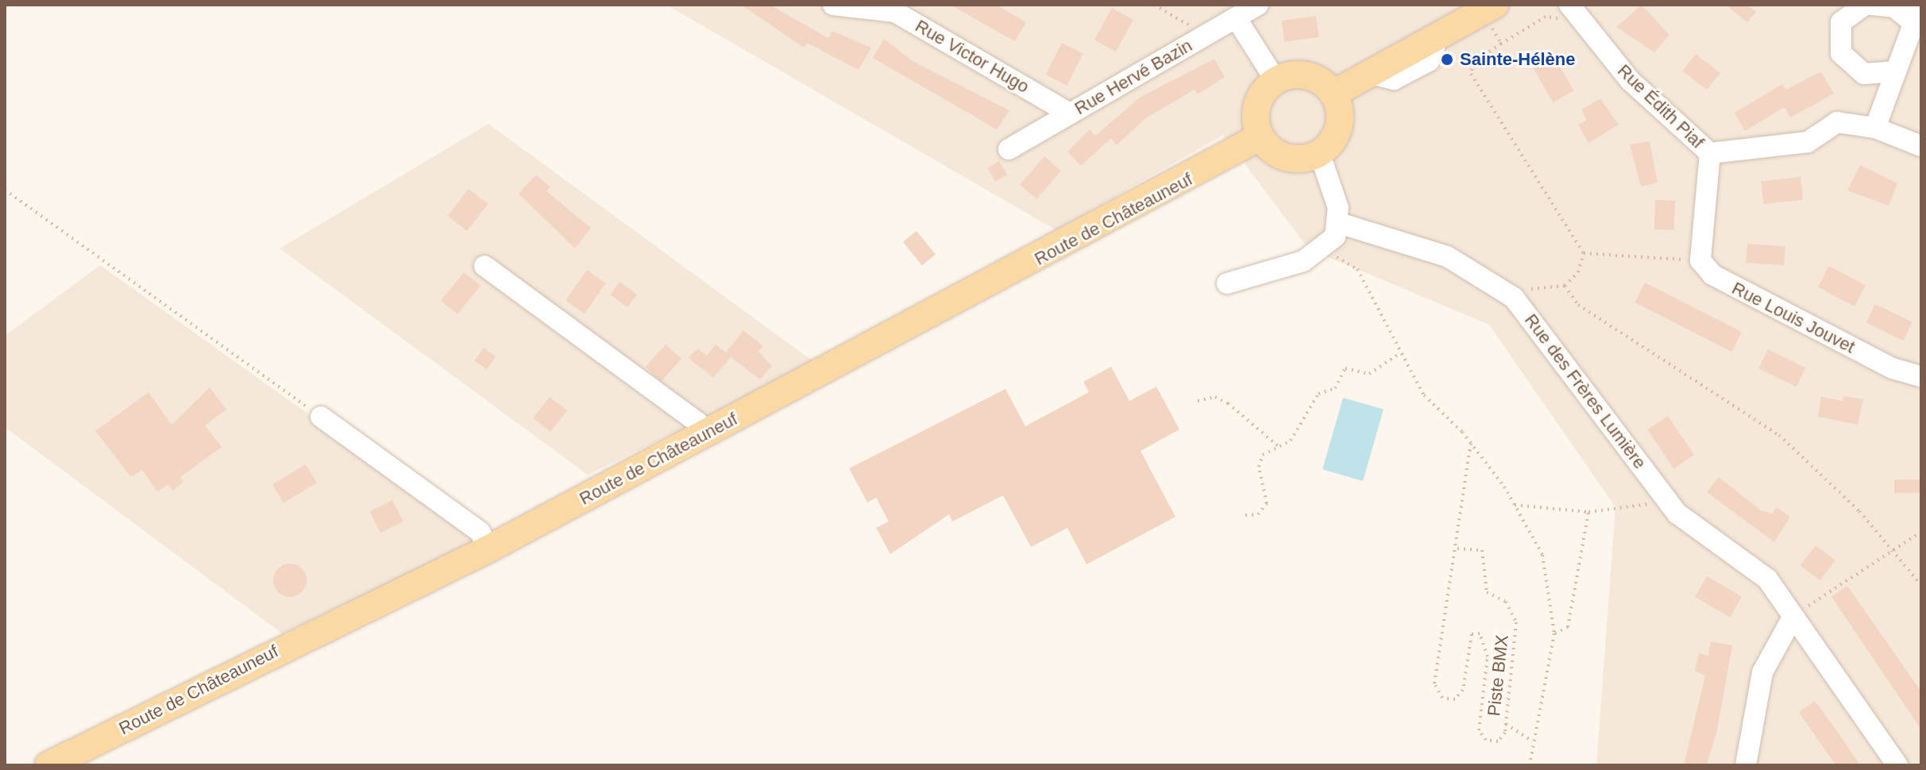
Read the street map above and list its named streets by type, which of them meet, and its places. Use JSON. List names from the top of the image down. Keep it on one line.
{"streets":{"main road":["Route de Châteauneuf"],"street":["Rue Victor Hugo","Rue Hervé Bazin","Rue Édith Piaf","Rue Louis Jouvet","Rue des Frères Lumière"],"path":["Piste BMX"]},"crossings":[["Rue Victor Hugo","Rue Hervé Bazin"]],"places":["Sainte-Hélène"]}
